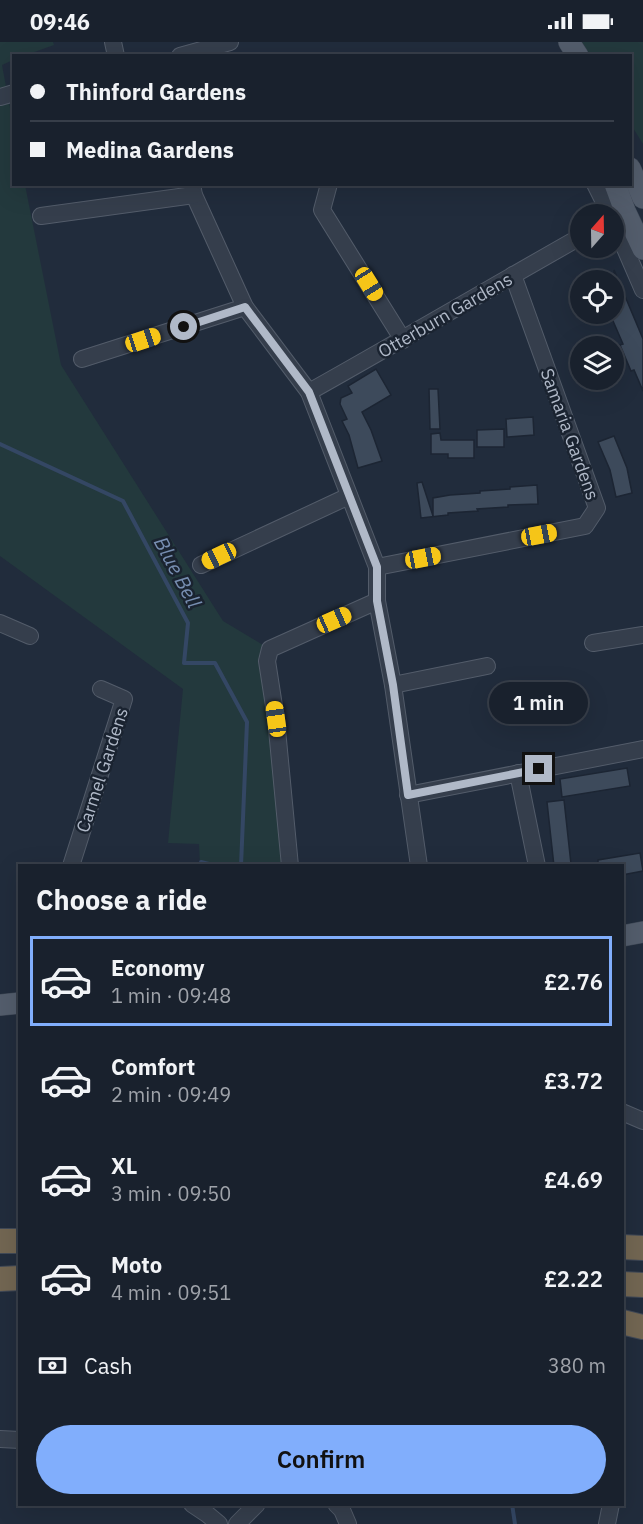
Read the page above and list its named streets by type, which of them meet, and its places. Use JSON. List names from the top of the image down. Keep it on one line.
{"streets":{"street":["Otterburn Gardens","Samaria Gardens","Carmel Gardens"]},"crossings":[["Otterburn Gardens","Samaria Gardens"]],"water":["Blue Bell"],"north":"top","page":{"status":"09:46","banner":["Thinford Gardens","Medina Gardens"],"bubble":"1 min","heading":"Choose a ride","list":[{"name":"Economy","note":"1 min · 09:48","value":"£2.76"},{"name":"Comfort","note":"2 min · 09:49","value":"£3.72"},{"name":"XL","note":"3 min · 09:50","value":"£4.69"},{"name":"Moto","note":"4 min · 09:51","value":"£2.22"}],"pay":["Cash","380 m"],"buttons":"Confirm"}}
